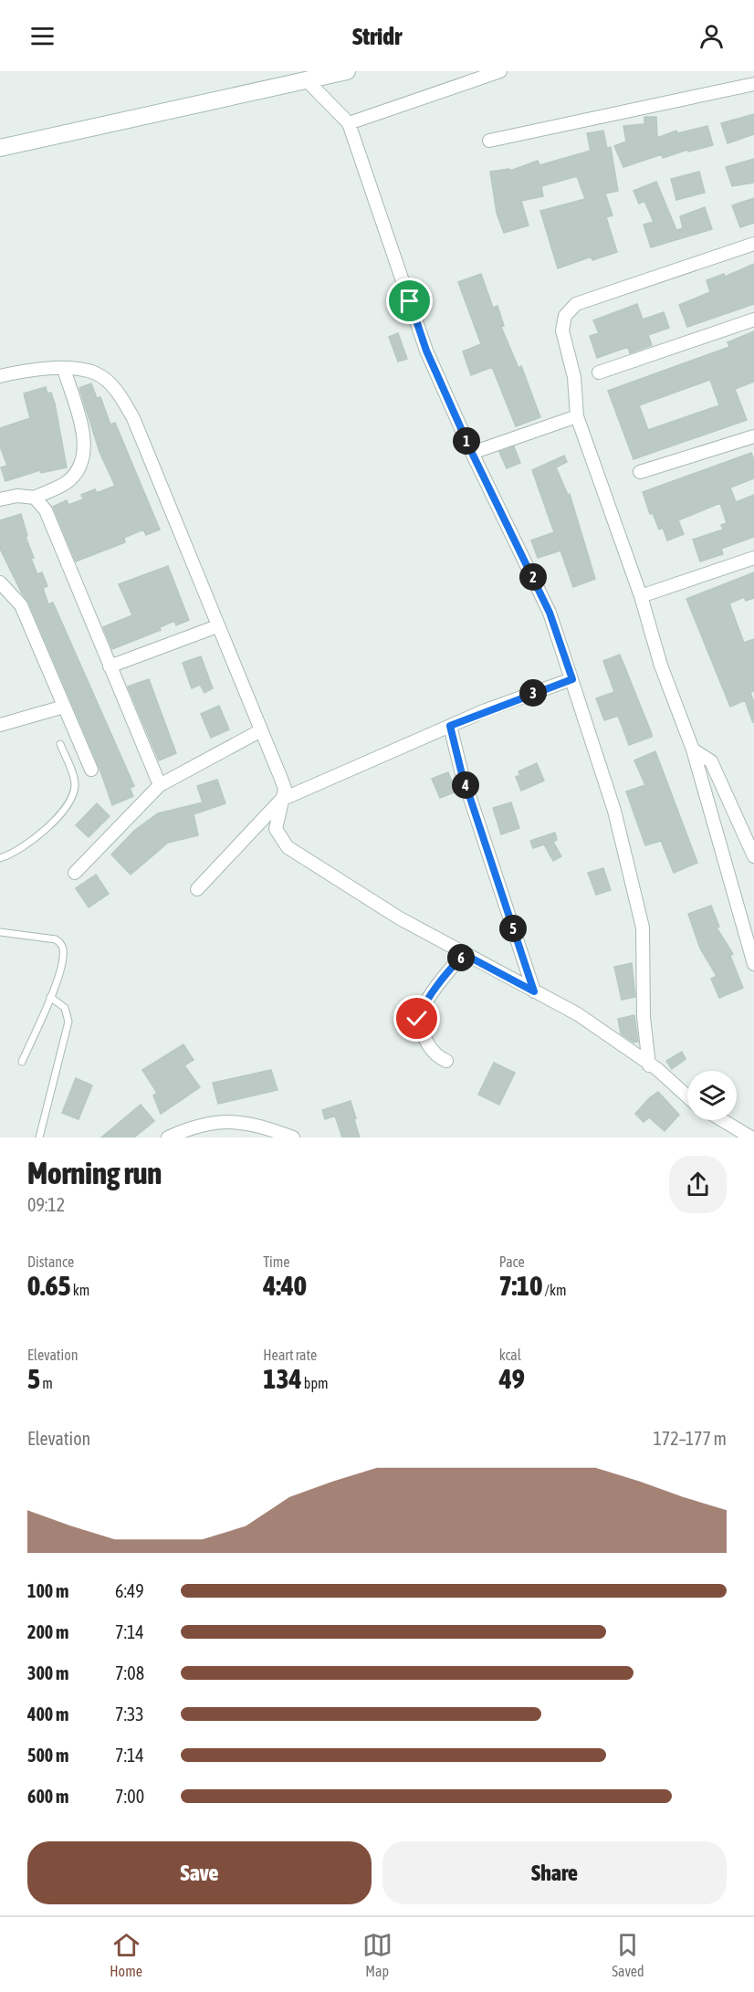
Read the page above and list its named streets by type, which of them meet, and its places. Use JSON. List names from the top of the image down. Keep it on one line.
{"page":{"header":"Stridr","pins":["1","2","3","4","5","6"],"heading":["Morning run","09:12"],"stats":[["Distance","0.65 km"],["Time","4:40"],["Pace","7:10 /km"],["Elevation","5 m"],["Heart rate","134 bpm"],["kcal","49"]],"chart":["Elevation","172–177 m"],"list":[{"name":"100 m","note":"6:49"},{"name":"200 m","note":"7:14"},{"name":"300 m","note":"7:08"},{"name":"400 m","note":"7:33"},{"name":"500 m","note":"7:14"},{"name":"600 m","note":"7:00"}],"buttons":["Save","Share"],"tabs":["Home","Map","Saved"]}}
